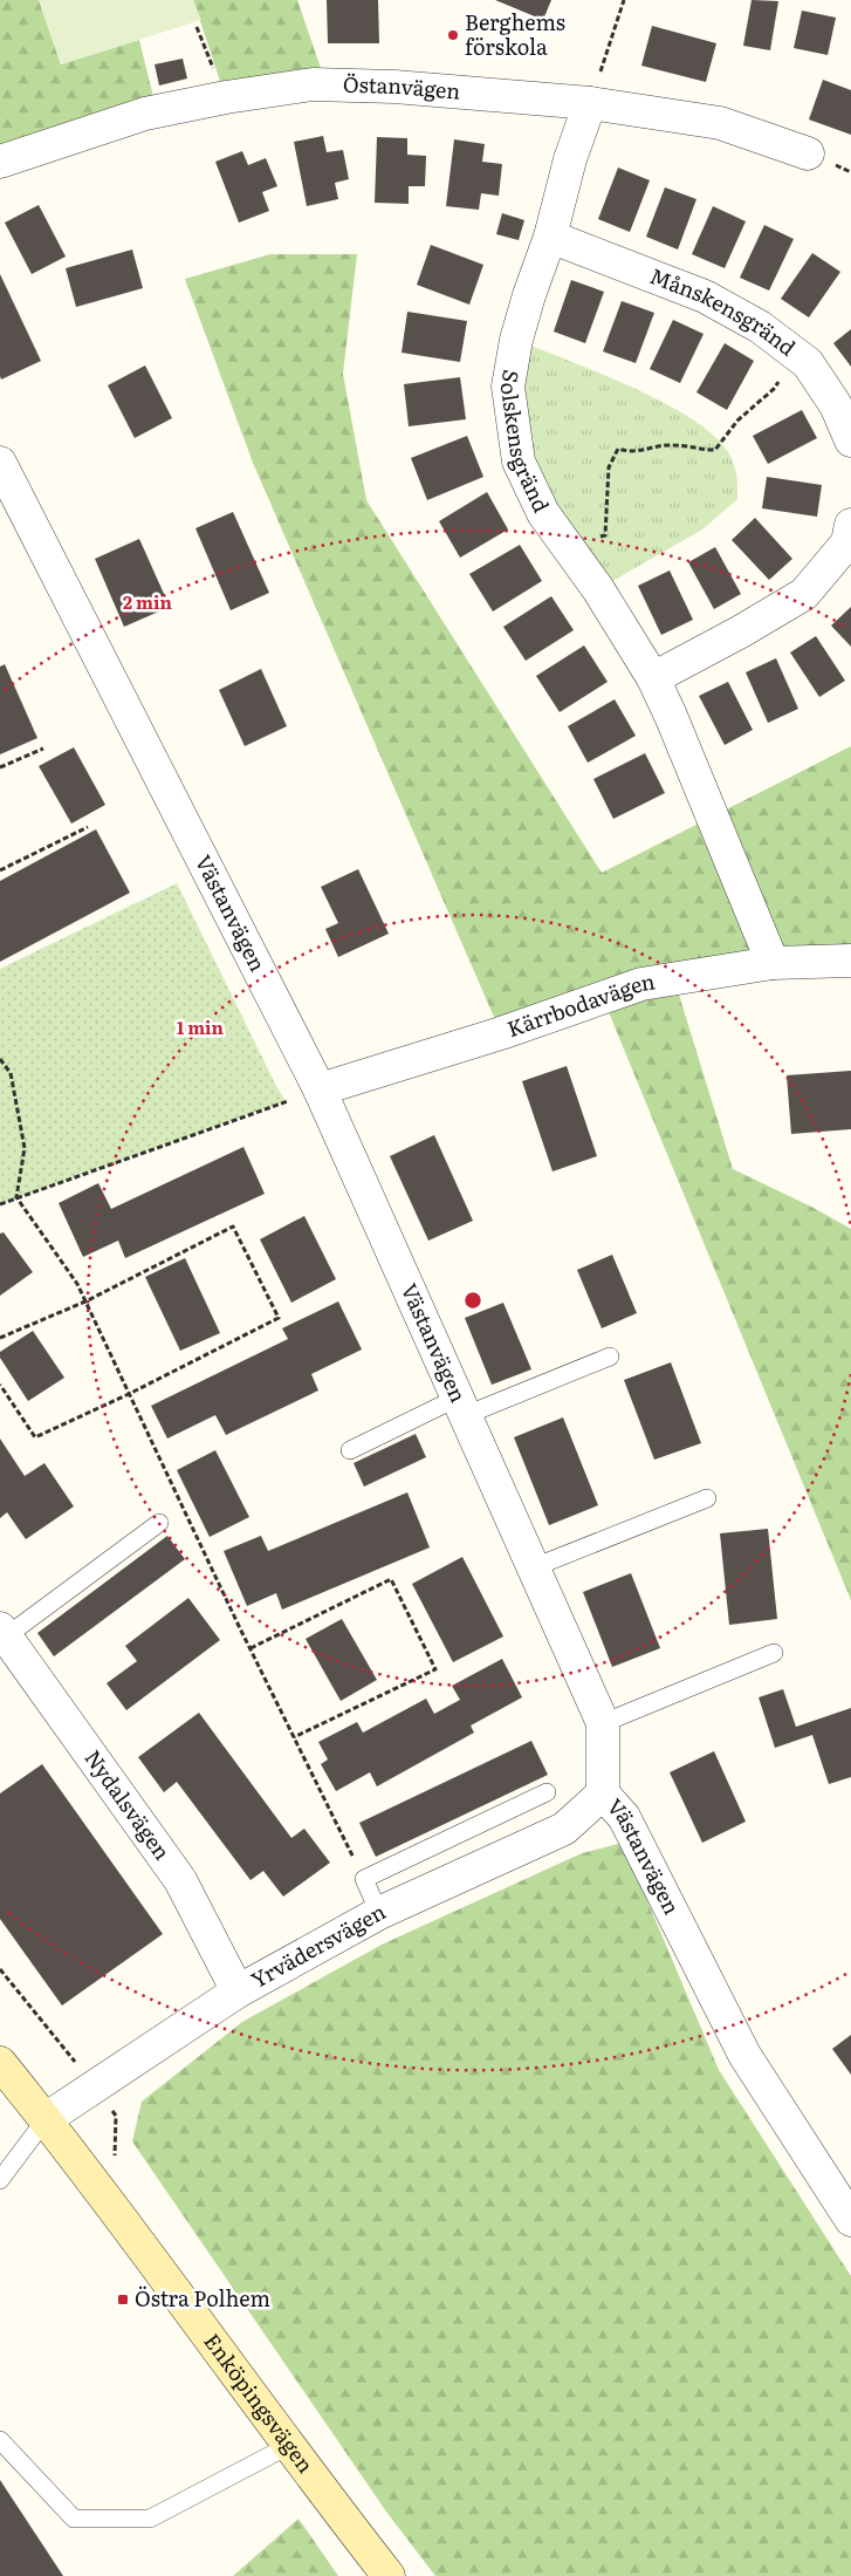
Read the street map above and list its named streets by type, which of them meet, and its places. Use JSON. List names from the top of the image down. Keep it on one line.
{"streets":{"street":["Östanvägen","Månskensgränd","Solskensgränd","Västanvägen","Kärrbodavägen","Nydalsvägen","Yrvädersvägen","Enköpingsvägen"]},"crossings":[["Östanvägen","Solskensgränd"],["Månskensgränd","Solskensgränd"],["Solskensgränd","Kärrbodavägen"],["Västanvägen","Kärrbodavägen"],["Västanvägen","Yrvädersvägen"],["Nydalsvägen","Yrvädersvägen"],["Yrvädersvägen","Enköpingsvägen"]],"places":{"other":["Berghems förskola"],"transit":["Östra Polhem"]},"rings":["2 min","1 min"]}
